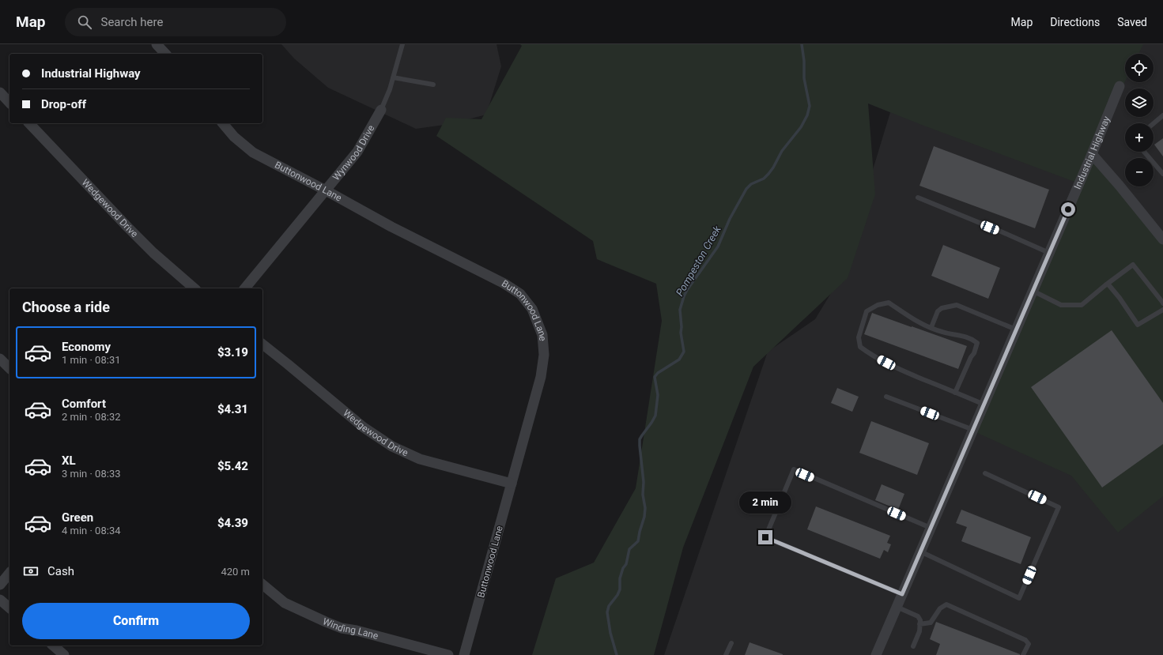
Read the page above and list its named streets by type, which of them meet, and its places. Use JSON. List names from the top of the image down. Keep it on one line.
{"streets":{"street":["Wynwood Drive","Industrial Highway","Buttonwood Lane","Wedgewood Drive","Winding Lane"]},"crossings":[["Wynwood Drive","Buttonwood Lane"],["Buttonwood Lane","Wedgewood Drive"]],"water":["Pompeston Creek"],"page":{"header":"Map","search":"Search here","nav":["Map","Directions","Saved"],"map_buttons":["+","−"],"banner":["Industrial Highway","Drop-off"],"heading":"Choose a ride","list":[{"name":"Economy","note":"1 min · 08:31","value":"$3.19"},{"name":"Comfort","note":"2 min · 08:32","value":"$4.31"},{"name":"XL","note":"3 min · 08:33","value":"$5.42"},{"name":"Green","note":"4 min · 08:34","value":"$4.39"}],"bubble":"2 min","pay":["Cash","420 m"],"buttons":"Confirm"}}
